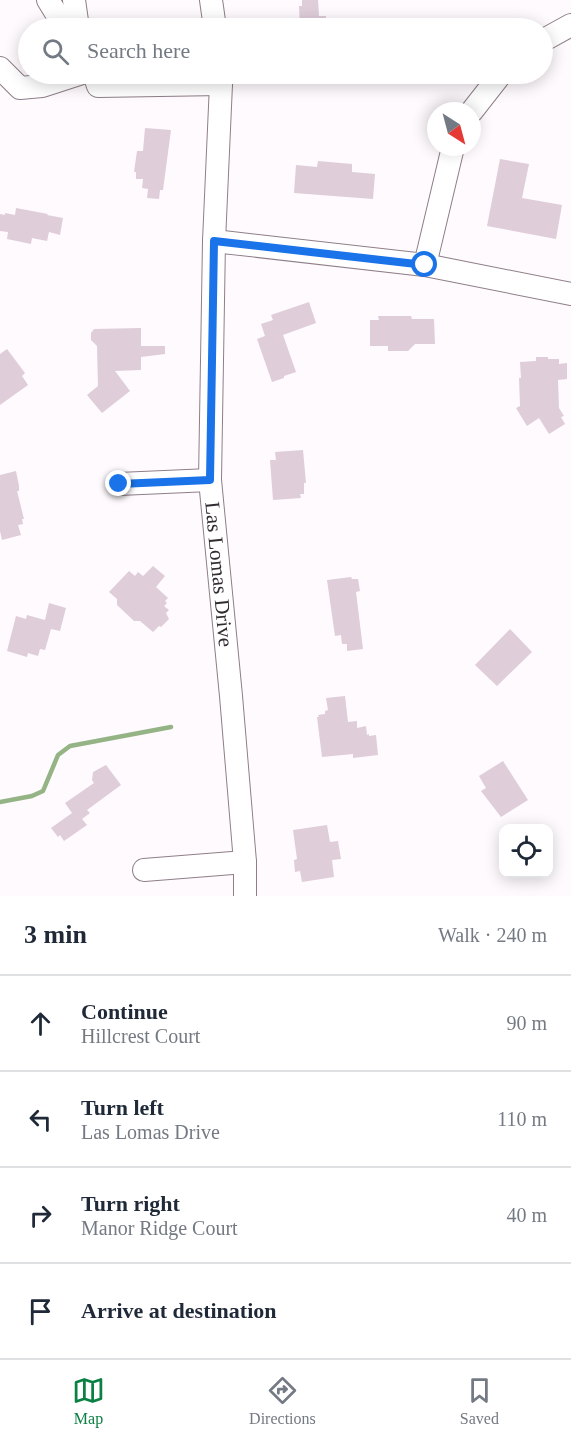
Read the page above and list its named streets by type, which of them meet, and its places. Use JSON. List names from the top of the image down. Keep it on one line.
{"streets":{"street":["Las Lomas Drive"]},"north":"bottom right","page":{"search":"Search here","heading":["3 min","Walk · 240 m"],"list":[["Continue","Hillcrest Court","90 m"],["Turn left","Las Lomas Drive","110 m"],["Turn right","Manor Ridge Court","40 m"],"Arrive at destination"],"nav":["Map","Directions","Saved"]}}
